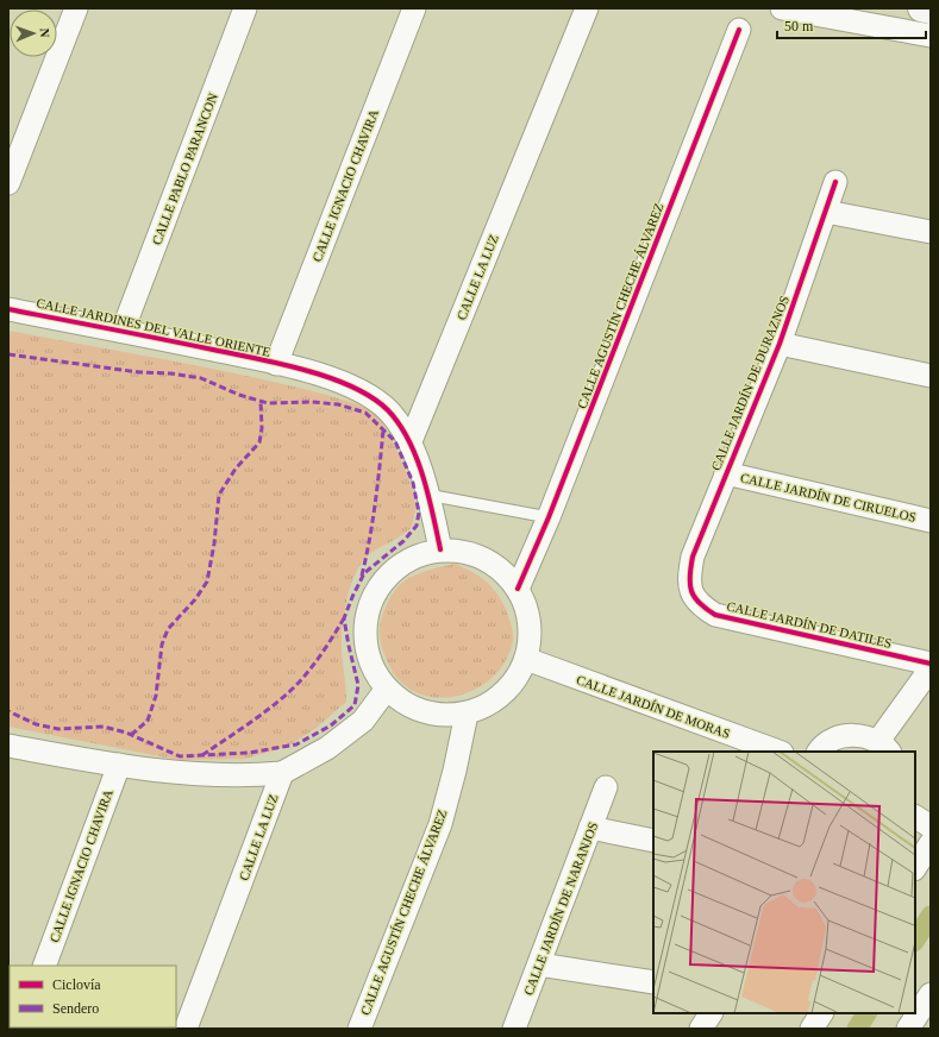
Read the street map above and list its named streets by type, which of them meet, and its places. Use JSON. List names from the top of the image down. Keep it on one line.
{"streets":{"street":["CALLE PABLO PARANCON","CALLE IGNACIO CHAVIRA","CALLE LA LUZ","CALLE AGUSTÍN CHECHE ÁLVAREZ","CALLE JARDINES DEL VALLE ORIENTE","CALLE JARDÍN DE DURAZNOS","CALLE JARDÍN DE CIRUELOS","CALLE JARDÍN DE DATILES","CALLE JARDÍN DE MORAS","CALLE JARDÍN DE NARANJOS"]},"crossings":[["CALLE PABLO PARANCON","CALLE JARDINES DEL VALLE ORIENTE"],["CALLE IGNACIO CHAVIRA","CALLE JARDINES DEL VALLE ORIENTE"],["CALLE LA LUZ","CALLE JARDINES DEL VALLE ORIENTE"],["CALLE AGUSTÍN CHECHE ÁLVAREZ","CALLE JARDÍN DE MORAS"],["CALLE JARDÍN DE DURAZNOS","CALLE JARDÍN DE CIRUELOS"],["CALLE JARDÍN DE DURAZNOS","CALLE JARDÍN DE DATILES"]],"legend":["Ciclovía","Sendero"],"scale_bar":"50 m","north":"right"}
